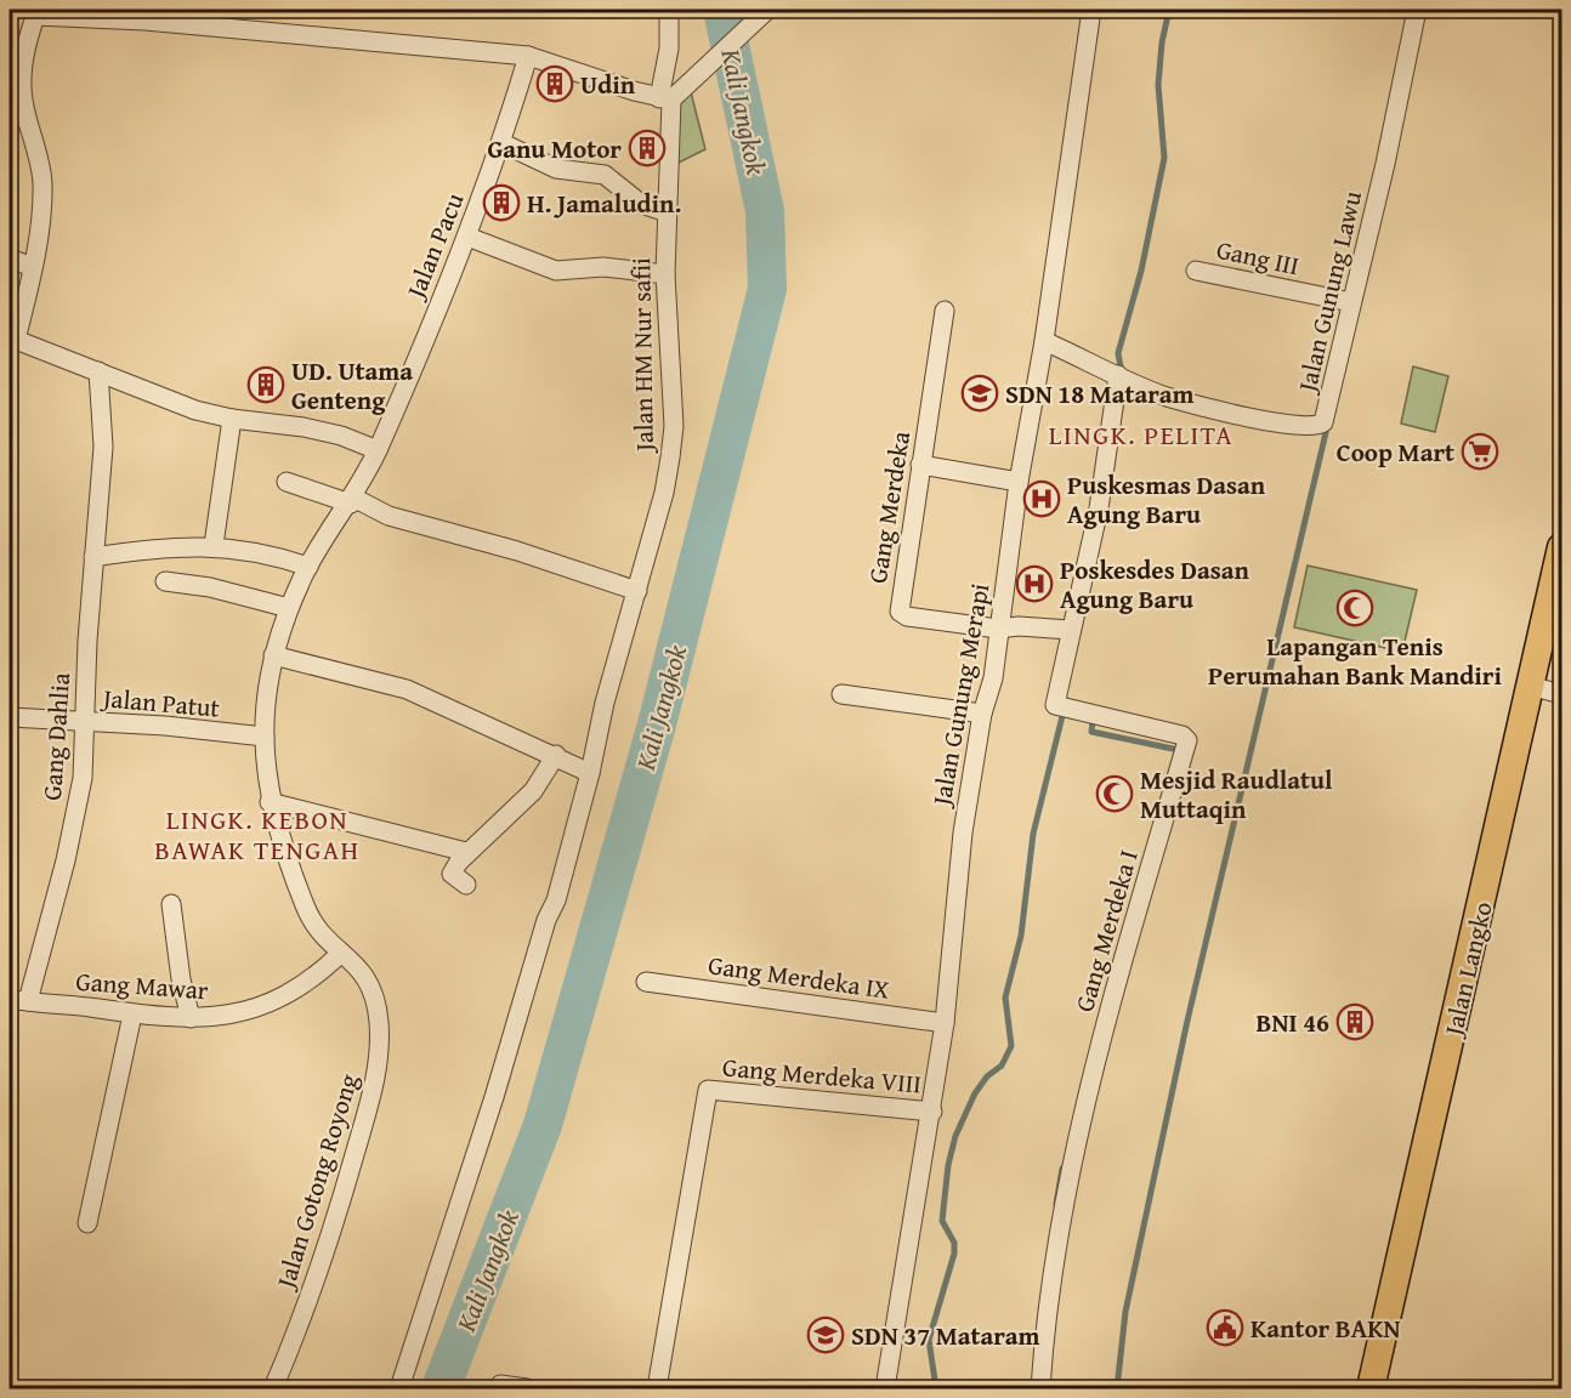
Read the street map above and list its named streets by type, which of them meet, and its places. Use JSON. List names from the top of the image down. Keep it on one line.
{"streets":{"main road":["Jalan Langko"],"street":["Jalan Pacu","Gang III","Jalan Gunung Lawu","Jalan HM Nur safii","Gang Merdeka","Jalan Gunung Merapi","Jalan Patut","Gang Dahlia","Gang Merdeka I","Gang Merdeka IX","Gang Mawar","Gang Merdeka VIII","Jalan Gotong Royong"]},"crossings":[["Jalan Pacu","Jalan Gotong Royong"],["Gang III","Jalan Gunung Lawu"],["Jalan Gunung Lawu","Jalan Gunung Merapi"],["Jalan Gunung Lawu","Gang Merdeka I"],["Gang Merdeka","Jalan Gunung Merapi"],["Jalan Gunung Merapi","Gang Merdeka IX"],["Jalan Gunung Merapi","Gang Merdeka VIII"],["Jalan Patut","Gang Dahlia"],["Jalan Patut","Jalan Gotong Royong"],["Gang Dahlia","Gang Mawar"],["Gang Mawar","Jalan Gotong Royong"]],"districts":["LINGK. PELITA","LINGK. KEBON BAWAK TENGAH"],"water":["Kali Jangkok"],"places":{"building":["Udin","Ganu Motor","H. Jamaludin.","UD. Utama Genteng","BNI 46"],"school or university":["SDN 18 Mataram","SDN 37 Mataram"],"supermarket":["Coop Mart"],"hospital":["Puskesmas Dasan Agung Baru","Poskesdes Dasan Agung Baru"],"mosque":["Lapangan Tenis Perumahan Bank Mandiri","Mesjid Raudlatul Muttaqin"],"public building":["Kantor BAKN"]}}
